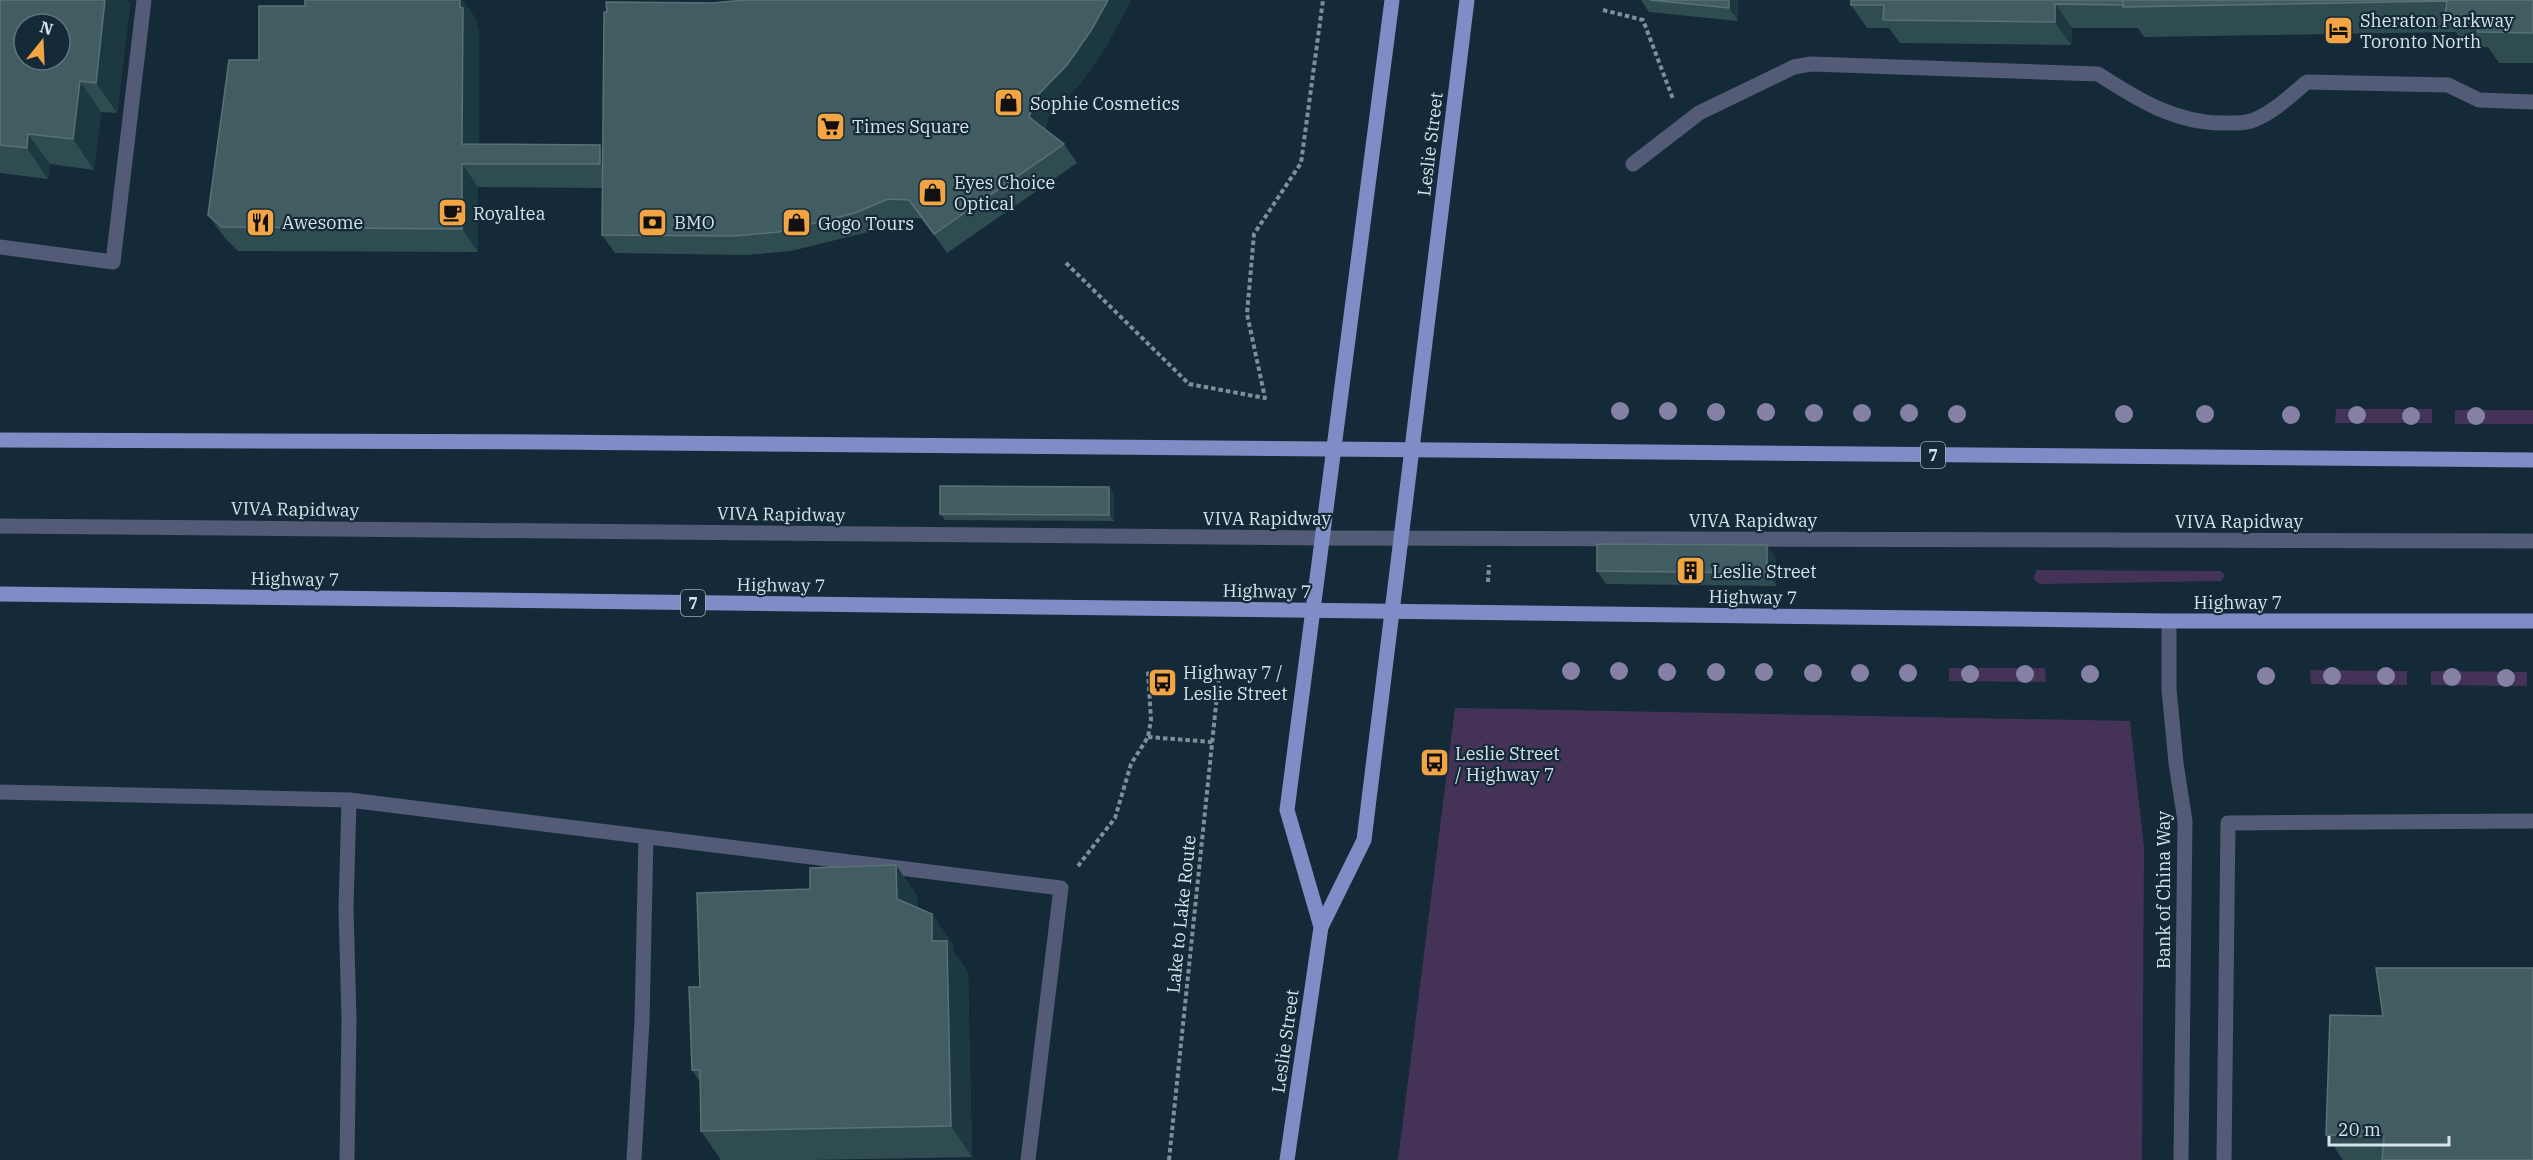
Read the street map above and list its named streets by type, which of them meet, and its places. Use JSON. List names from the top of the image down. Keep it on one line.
{"streets":{"main road":["Leslie Street","7","Highway 7"],"lane":["VIVA Rapidway","Bank of China Way"],"path":["Lake to Lake Route"]},"crossings":[["Leslie Street","7"],["Leslie Street","VIVA Rapidway"],["Leslie Street","Highway 7"],["Highway 7","Bank of China Way"]],"places":{"hotel":["Sheraton Parkway Toronto North"],"shop":["Sophie Cosmetics","Eyes Choice Optical","Gogo Tours"],"supermarket":["Times Square"],"cafe":["Royaltea"],"restaurant":["Awesome"],"bank":["BMO"],"building":["Leslie Street"],"bus stop":["Highway 7 / Leslie Street","Leslie Street / Highway 7"]},"scale_bar":"20 m","north":"top"}
